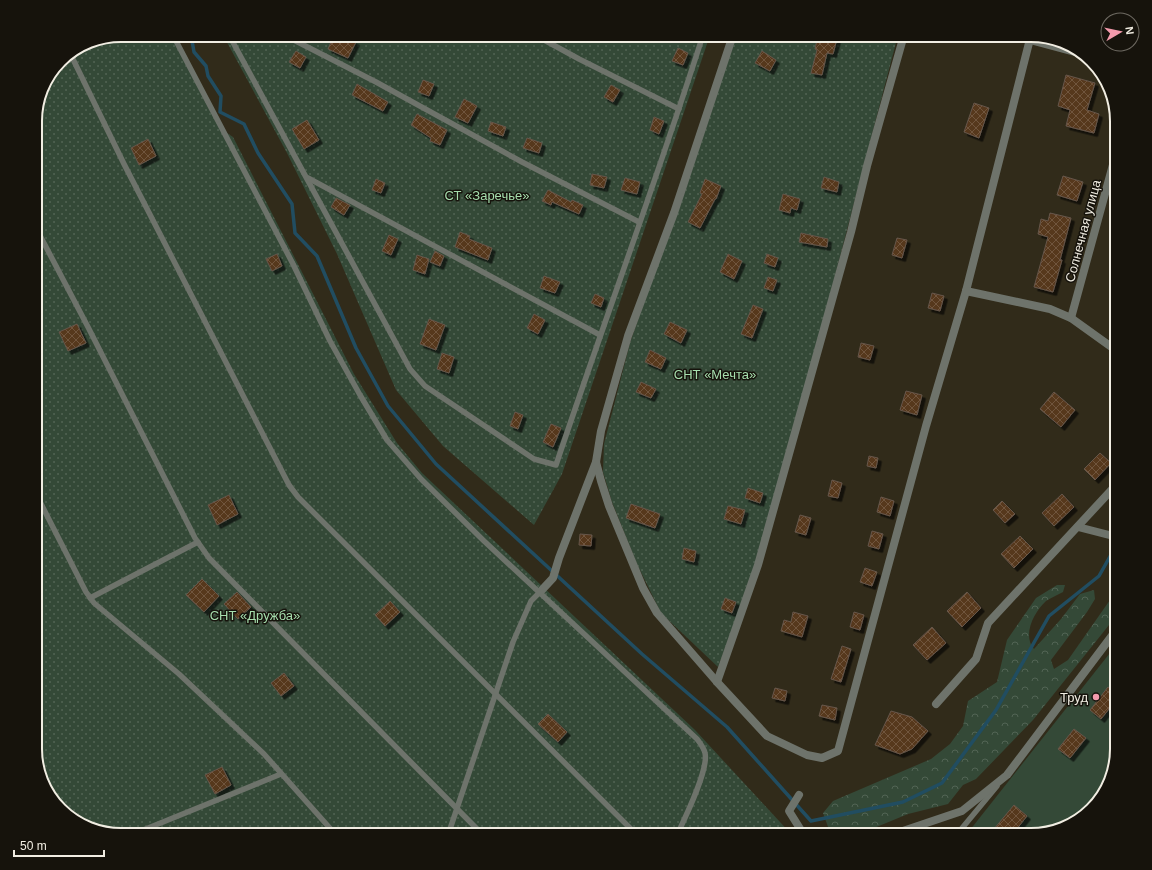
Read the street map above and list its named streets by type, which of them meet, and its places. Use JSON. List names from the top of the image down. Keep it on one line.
{"streets":{"street":["Солнечная улица"]},"parks":["СТ «Заречье»","СНТ «Мечта»","СНТ «Дружба»"],"places":["Труд"],"scale_bar":"50 m","north":"right"}
